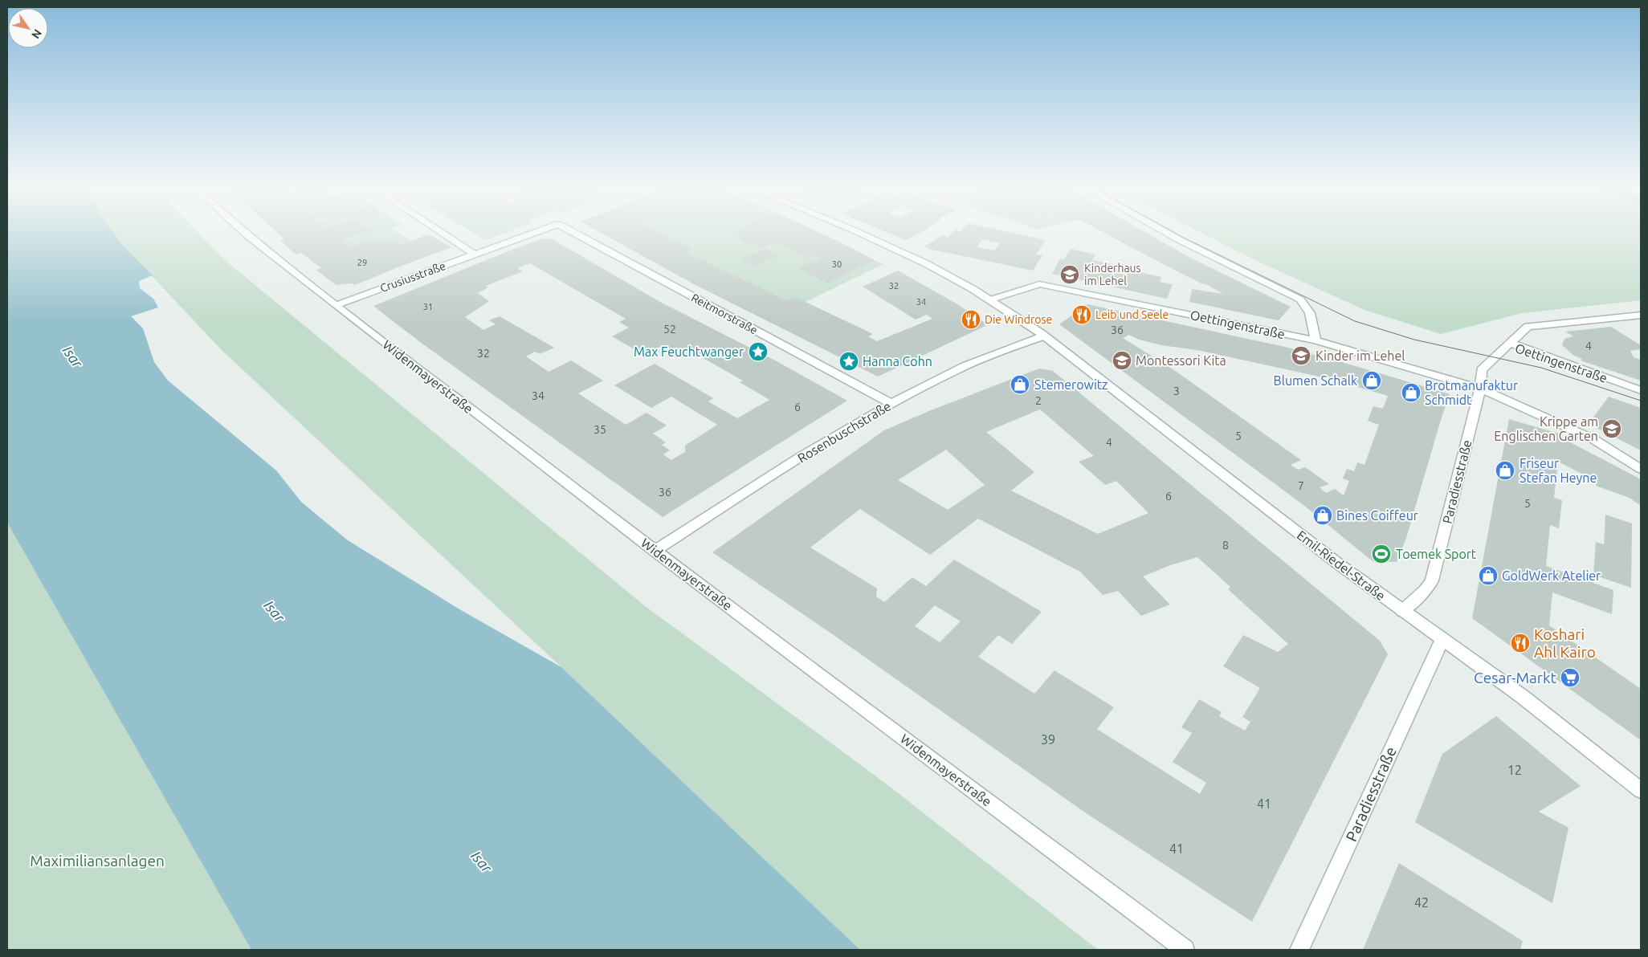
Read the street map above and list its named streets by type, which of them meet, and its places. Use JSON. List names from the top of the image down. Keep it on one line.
{"streets":{"street":["Crusiusstraße","Reitmorstraße","Oettingenstraße","Widenmayerstraße","Rosenbuschstraße","Paradiesstraße","Emil-Riedel-Straße"]},"crossings":[["Crusiusstraße","Widenmayerstraße"],["Reitmorstraße","Rosenbuschstraße"],["Oettingenstraße","Paradiesstraße"],["Widenmayerstraße","Rosenbuschstraße"],["Rosenbuschstraße","Emil-Riedel-Straße"],["Paradiesstraße","Emil-Riedel-Straße"]],"water":["Isar"],"parks":["Maximiliansanlagen"],"places":{"school or university":["Kinderhaus im Lehel","Kinder im Lehel","Montessori Kita","Krippe am Englischen Garten"],"restaurant":["Leib und Seele","Die Windrose","Koshari Ahl Kairo"],"place":["Max Feuchtwanger","Hanna Cohn"],"shop":["Blumen Schalk","Stemerowitz","Brotmanufaktur Schmidt","Friseur Stefan Heyne","Bines Coiffeur","GoldWerk Atelier"],"sports":["Toemek Sport"],"supermarket":["Cesar-Markt"]},"house_numbers":["29","30","32","34","31","52","36","4","32","3","34","2","6","35","5","4","7","36","6","5","8","39","12","41","41","42"],"north":"bottom right"}
